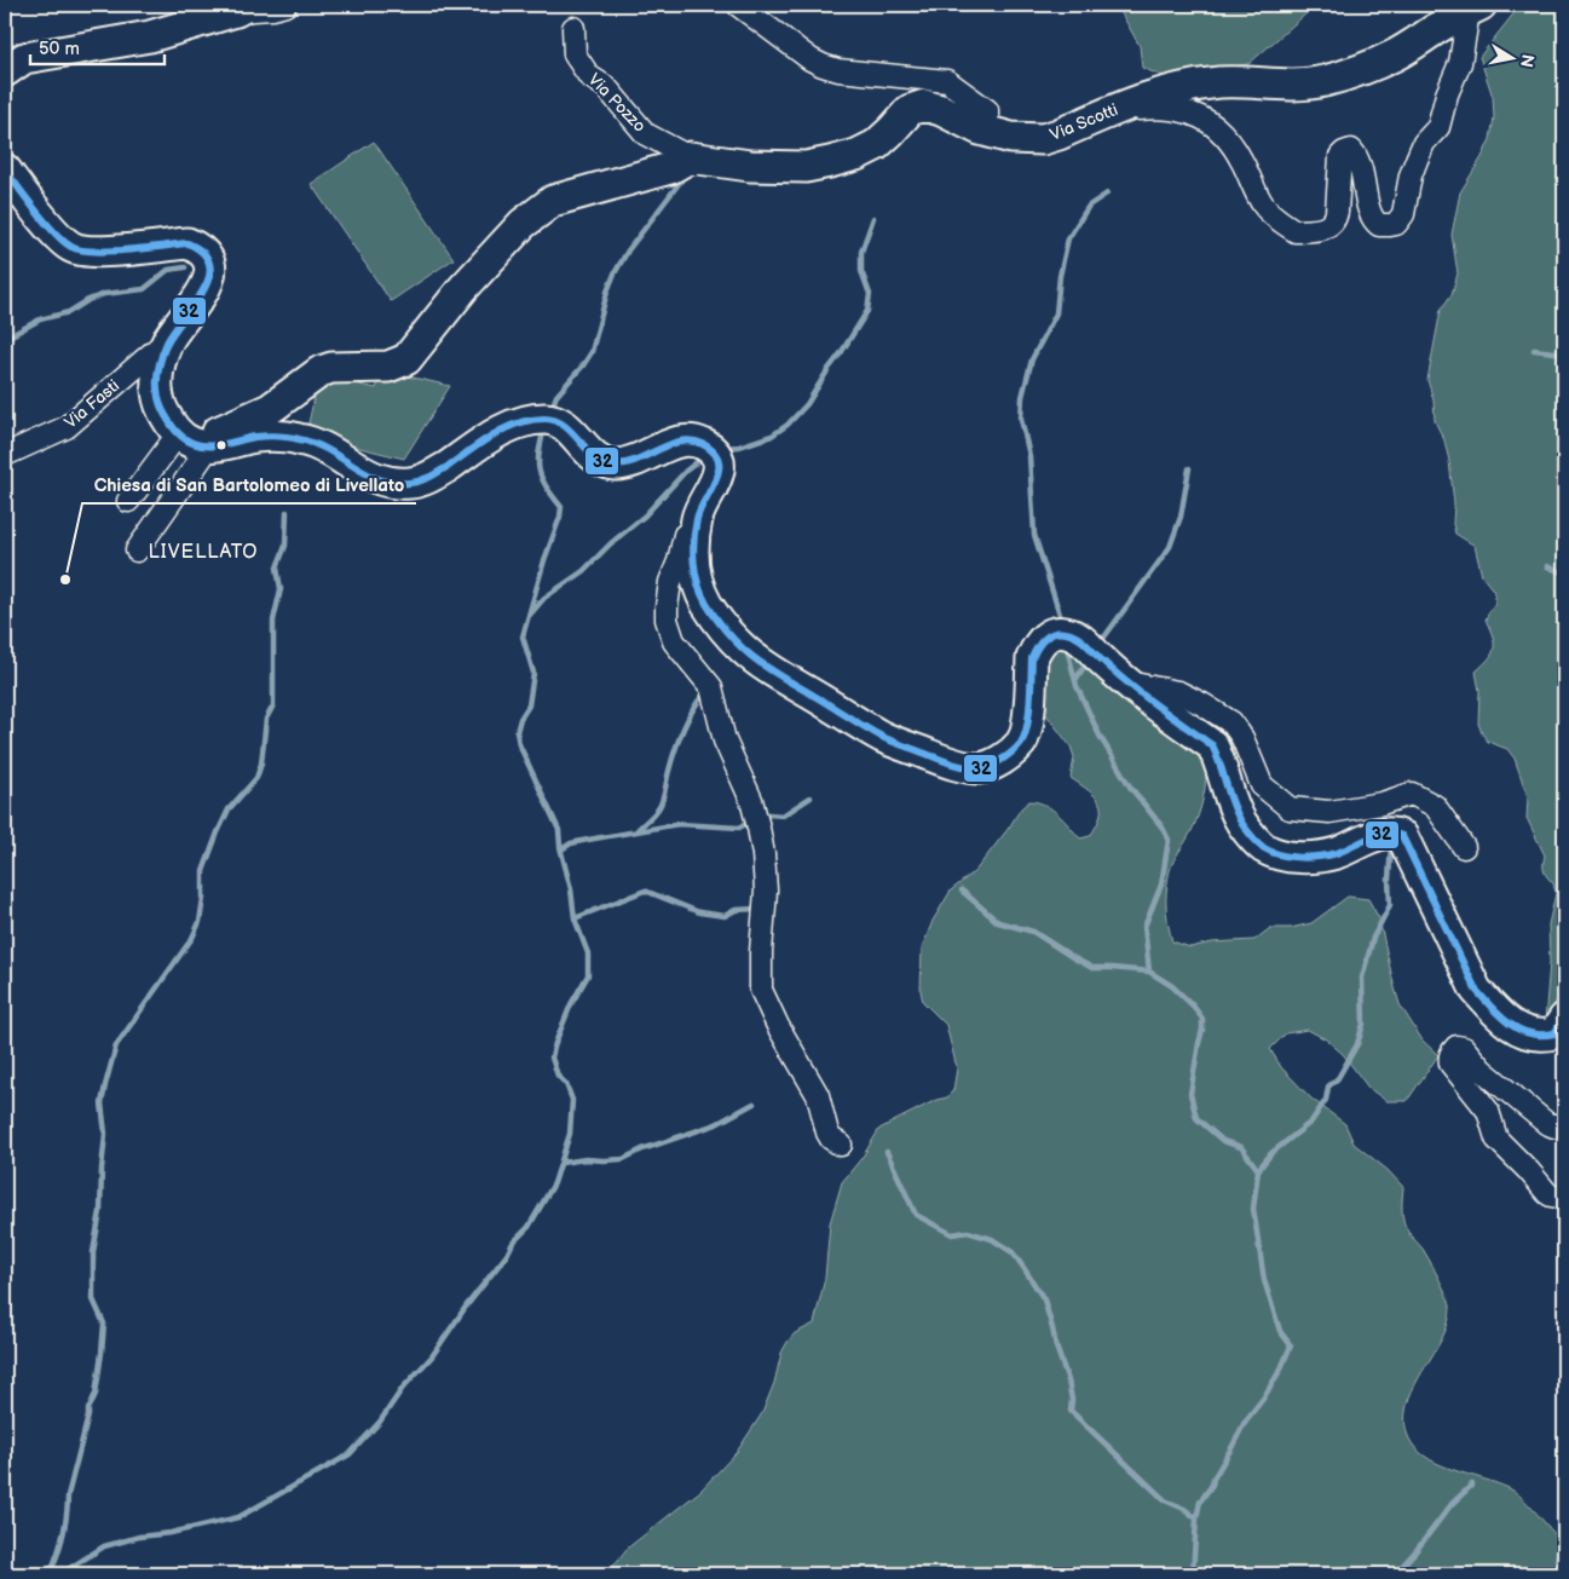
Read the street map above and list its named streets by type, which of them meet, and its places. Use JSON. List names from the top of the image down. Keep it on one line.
{"streets":{"street":["Via Pozzo","Via Scotti","Via Fasti"]},"crossings":[["Via Pozzo","Via Scotti"]],"districts":["LIVELLATO"],"places":["Chiesa di San Bartolomeo di Livellato"],"lines":["transit line 32"],"scale_bar":"50 m","north":"right"}
